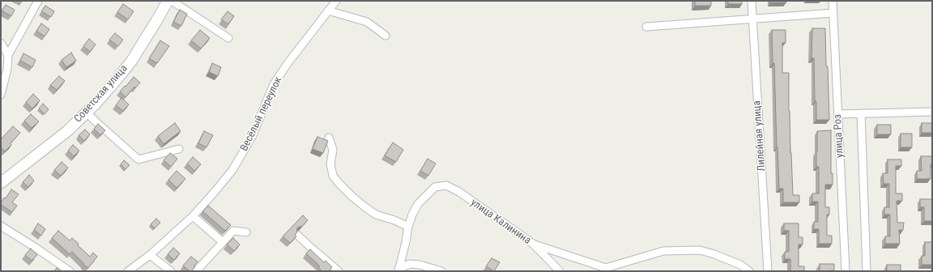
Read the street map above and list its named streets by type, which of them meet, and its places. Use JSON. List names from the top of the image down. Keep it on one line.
{"streets":{"main road":["Советская улица"],"street":["Весёлый переулок","Лилейная улица","улица Роз","улица Калинина"]}}
